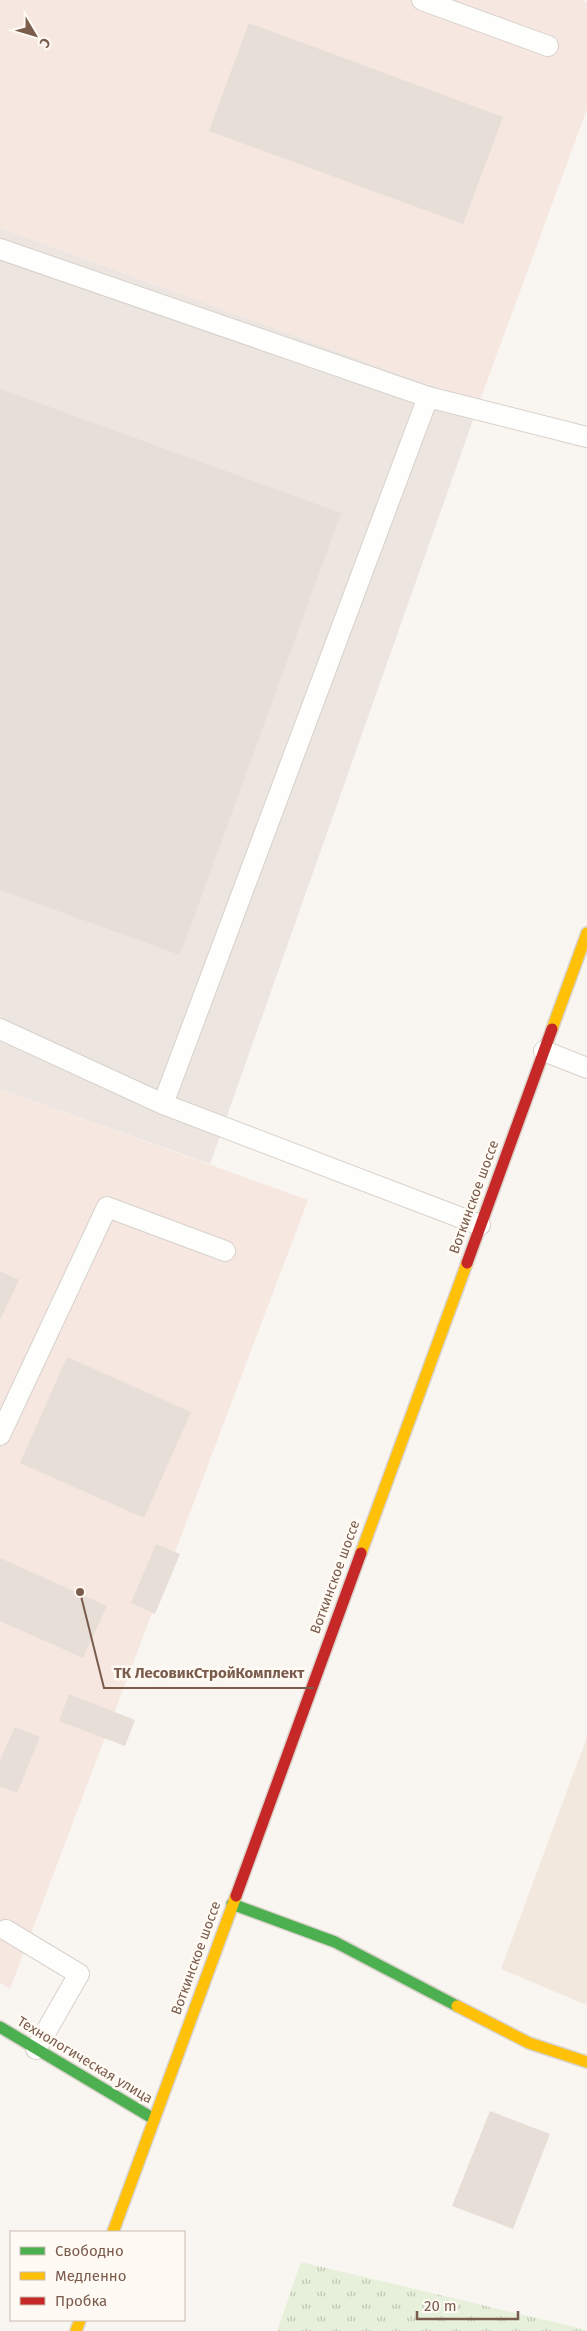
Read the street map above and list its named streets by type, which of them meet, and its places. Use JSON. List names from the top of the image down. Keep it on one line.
{"streets":{"main road":["Воткинское шоссе","Технологическая улица"]},"crossings":[["Воткинское шоссе","Технологическая улица"]],"places":["ТК ЛесовикСтройКомплект"],"legend":["Свободно","Медленно","Пробка"],"scale_bar":"20 m","north":"bottom right"}
